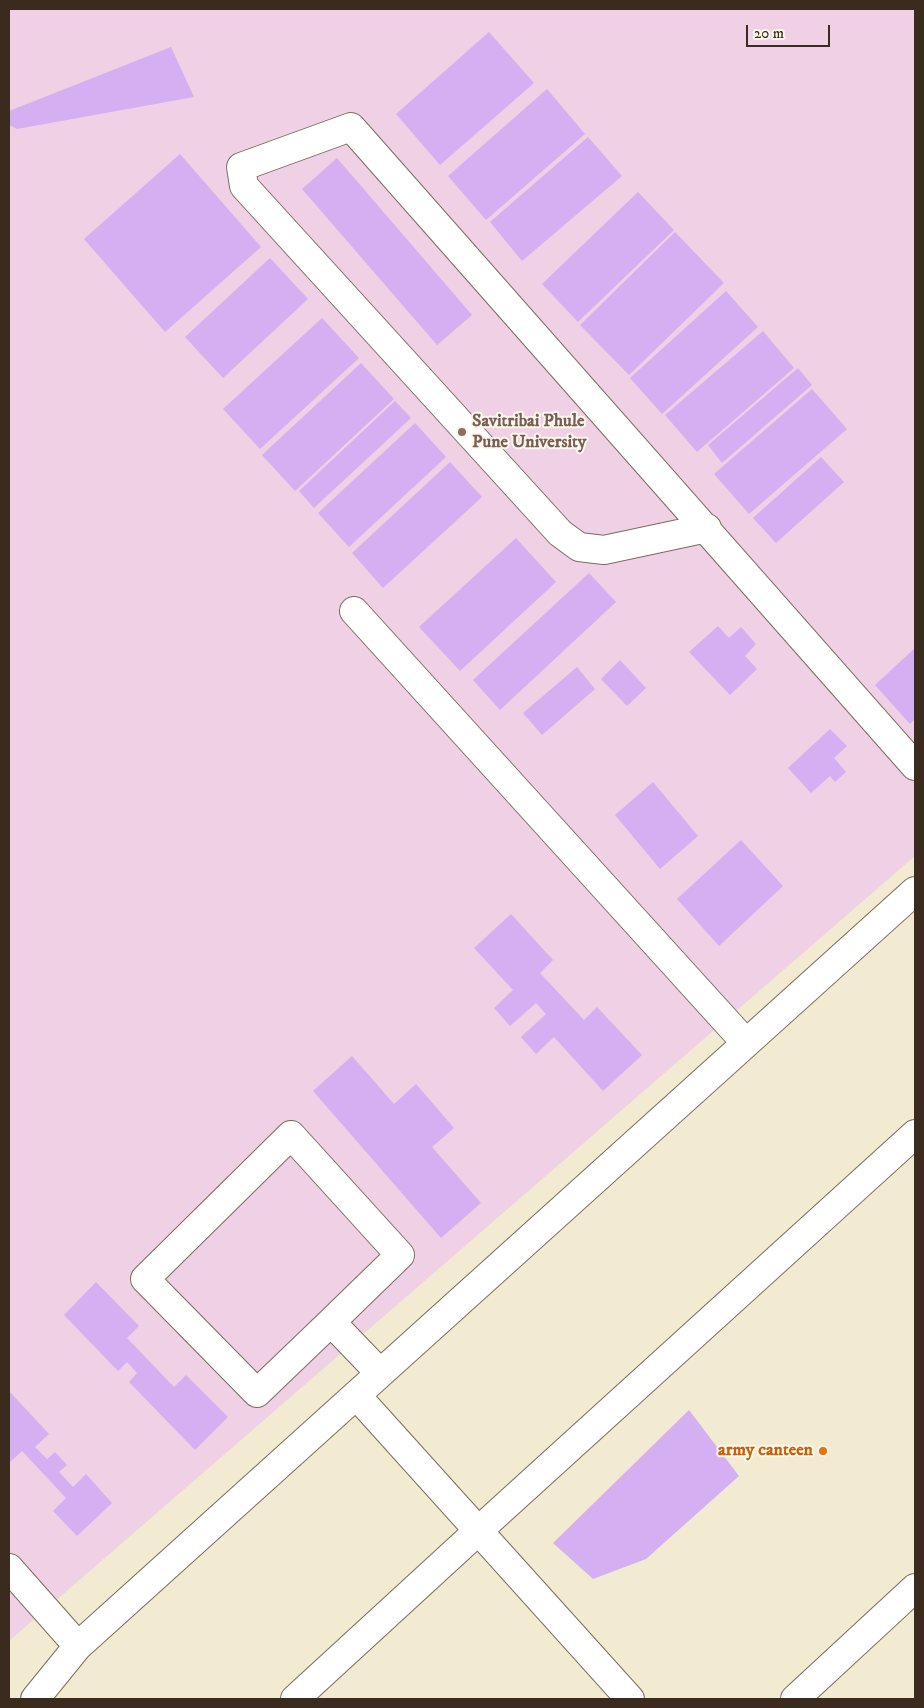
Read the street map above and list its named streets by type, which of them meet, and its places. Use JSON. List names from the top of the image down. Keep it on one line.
{"places":["Savitribai Phule Pune University","army canteen"],"scale_bar":"20 m"}
